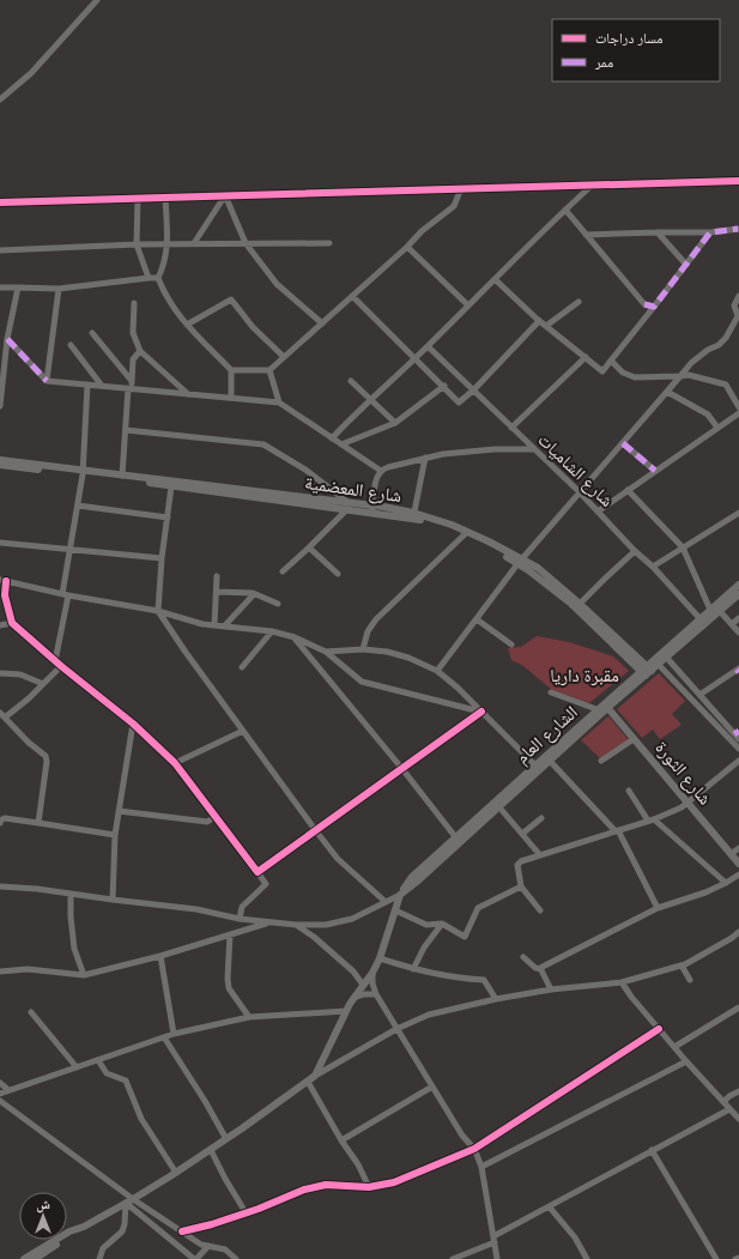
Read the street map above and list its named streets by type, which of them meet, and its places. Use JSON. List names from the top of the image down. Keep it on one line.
{"streets":{"main road":["شارع المعضمية","الشارع العام","شارع الثورة"],"street":["شارع الشاميات"]},"crossings":[["شارع الشاميات","الشارع العام"],["شارع المعضمية","الشارع العام"],["الشارع العام","شارع الثورة"]],"parks":["مقبرة داريا"],"legend":["مسار دراجات","ممر"],"north":"top"}
